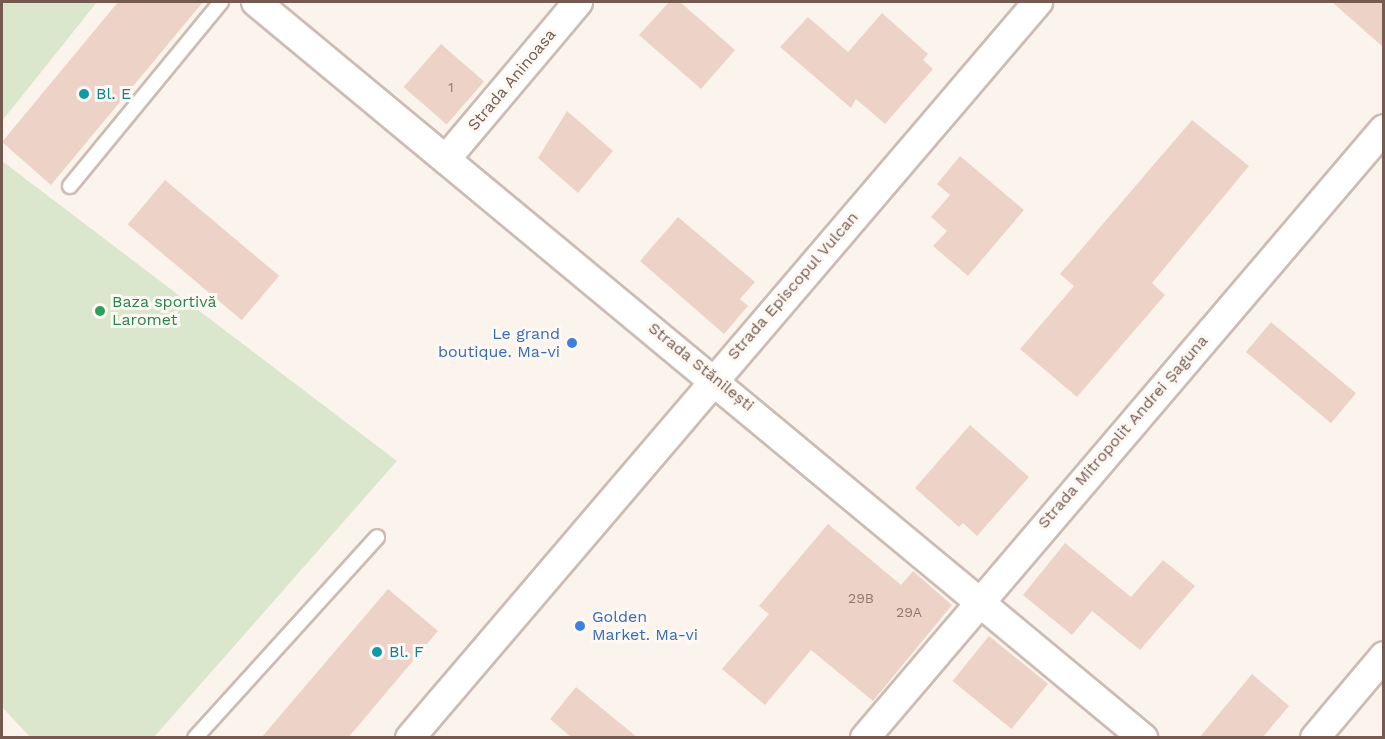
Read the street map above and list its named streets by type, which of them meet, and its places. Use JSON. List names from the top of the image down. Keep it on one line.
{"streets":{"street":["Strada Aninoasa","Strada Episcopul Vulcan","Strada Stănilești","Strada Mitropolit Andrei Șaguna"]},"crossings":[["Strada Aninoasa","Strada Stănilești"],["Strada Episcopul Vulcan","Strada Stănilești"],["Strada Stănilești","Strada Mitropolit Andrei Șaguna"]],"places":["Bl. E","Baza sportivă Laromet","Le grand boutique. Ma-vi","Golden Market. Ma-vi","Bl. F"],"house_numbers":["1","29B","29A"]}
